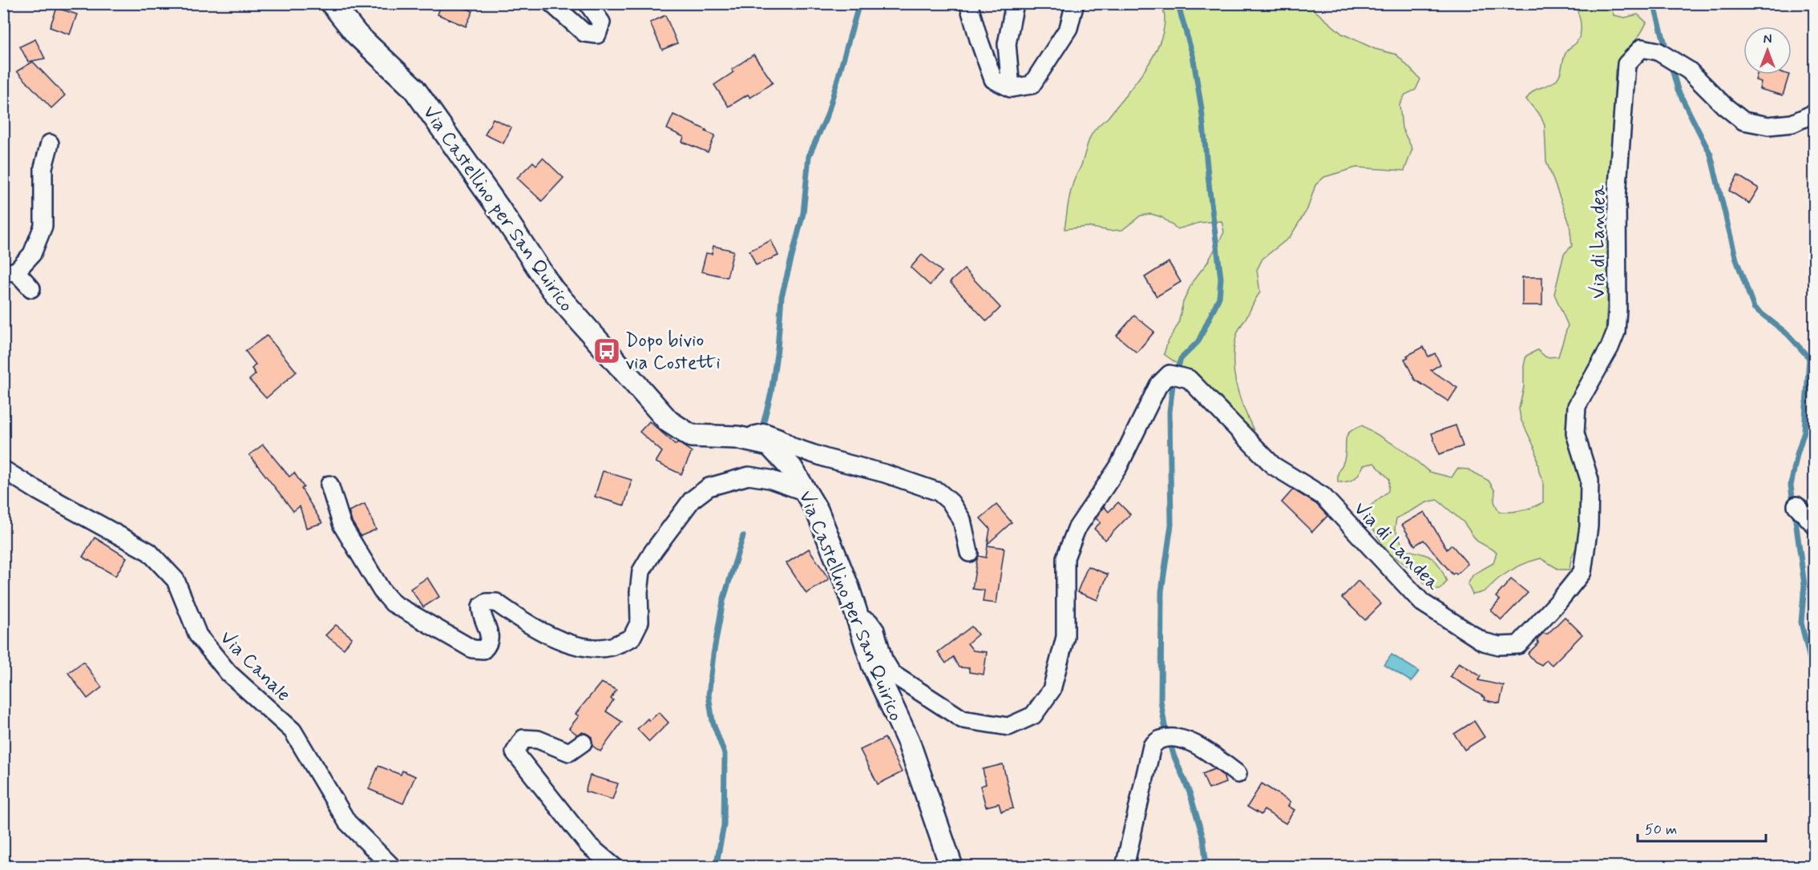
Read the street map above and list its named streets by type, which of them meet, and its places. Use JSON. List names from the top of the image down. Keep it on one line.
{"streets":{"street":["Via Castellino per San Quirico","Via di Landea","Via Canale"]},"crossings":[["Via Castellino per San Quirico","Via di Landea"]],"places":{"bus stop":["Dopo bivio via Costetti"]},"scale_bar":"50 m","north":"top"}
